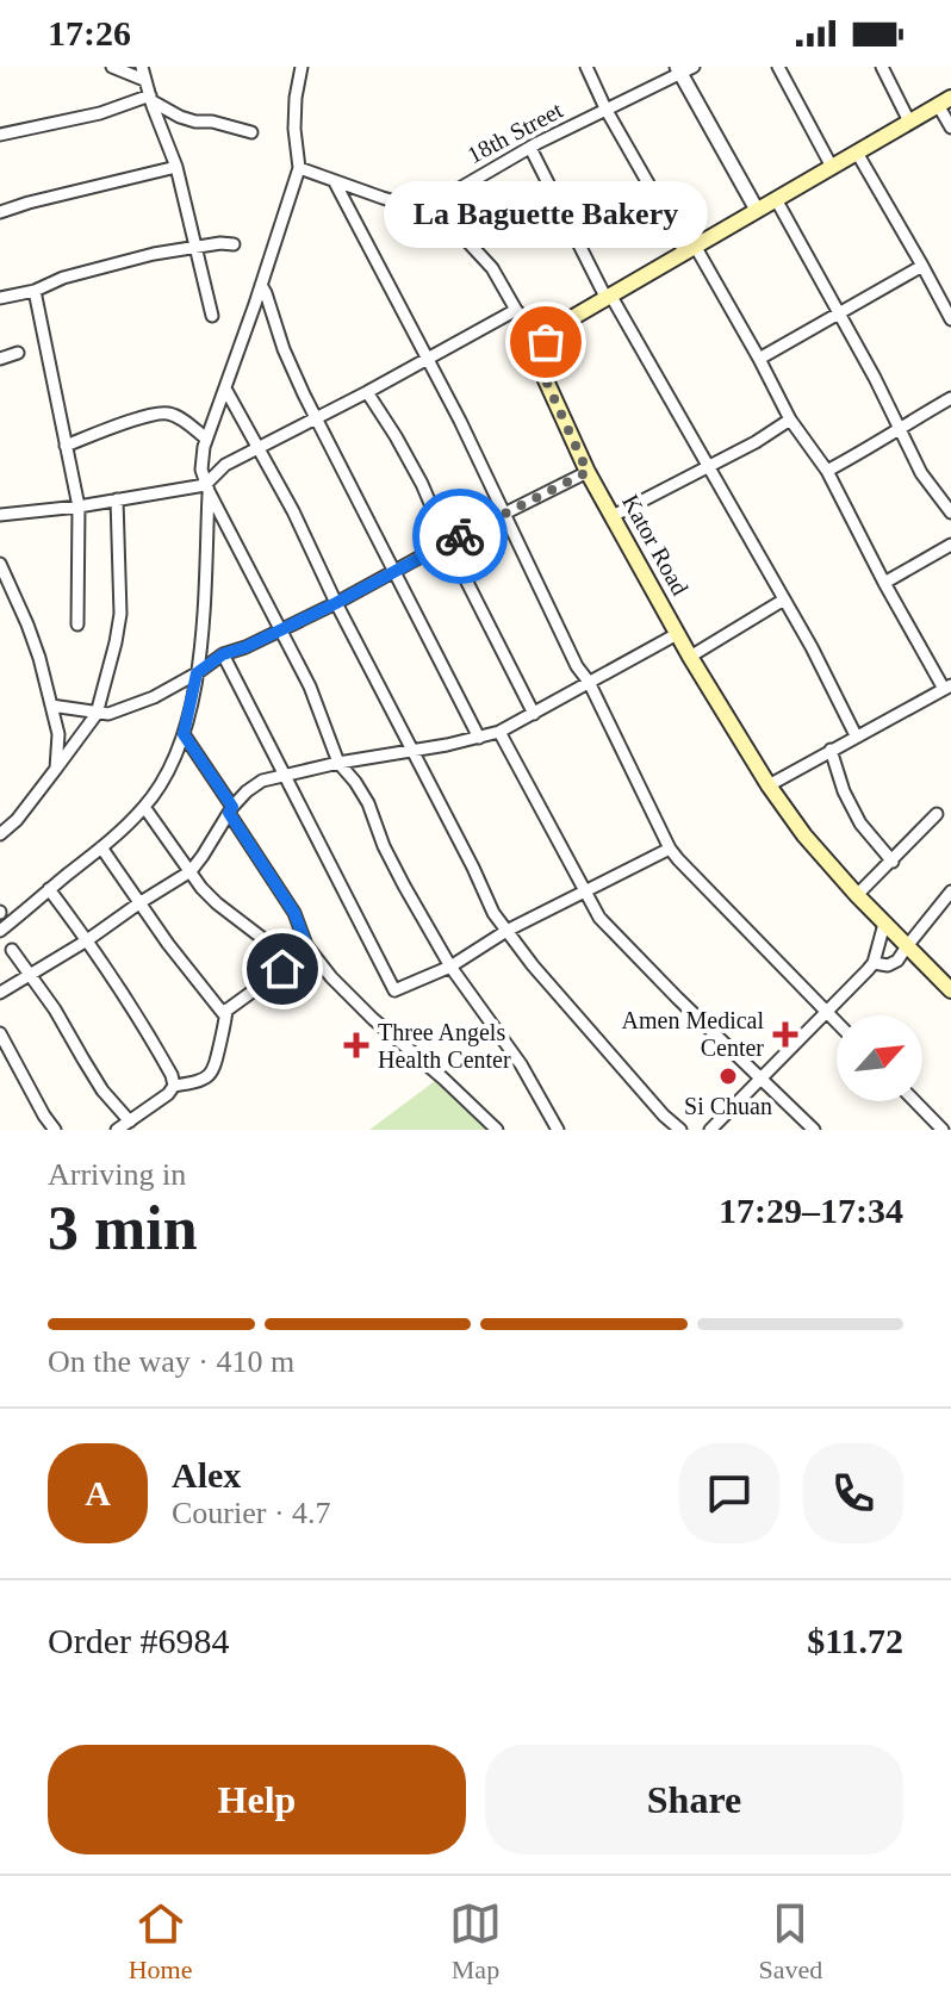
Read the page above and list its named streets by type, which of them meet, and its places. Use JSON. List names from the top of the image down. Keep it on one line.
{"streets":{"main road":["Kator Road"],"street":["18th Street"]},"places":{"other":["La Baguette Bakery","Si Chuan"],"health":["Amen Medical Center","Three Angels Health Center"]},"north":"top right","page":{"status":"17:26","bubble":"La Baguette Bakery","heading":["3 min","Arriving in","17:29–17:34"],"panel":["Alex","Courier · 4.7","Order #6984","$11.72"],"bar":"On the way · 410 m","round":"A","buttons":["Help","Share"],"tabs":["Home","Map","Saved"]}}
